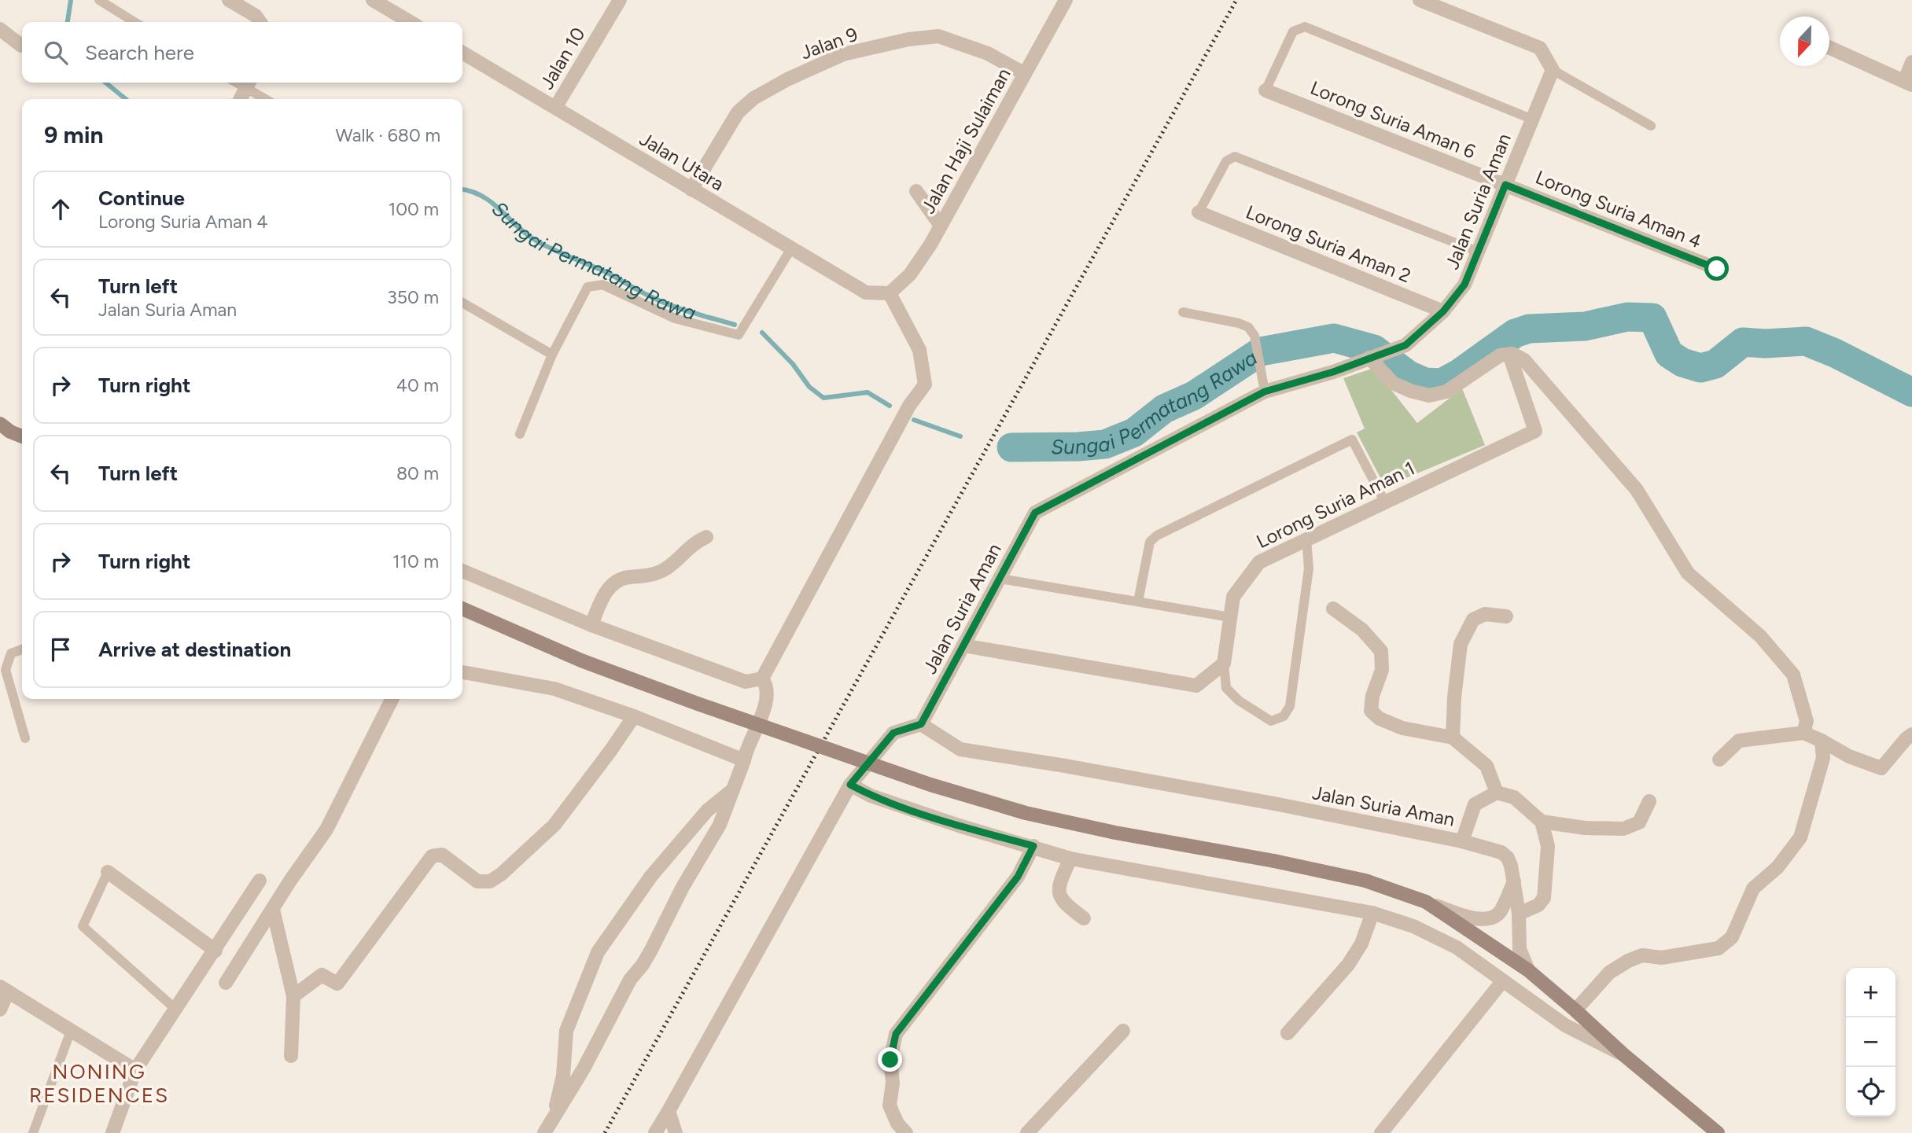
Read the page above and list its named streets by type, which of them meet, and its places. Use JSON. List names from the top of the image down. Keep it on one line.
{"streets":{"street":["Jalan 9","Jalan 10","Lorong Suria Aman 6","Jalan Haji Sulaiman","Jalan Utara","Jalan Suria Aman","Lorong Suria Aman 4","Lorong Suria Aman 2","Lorong Suria Aman 1"]},"crossings":[["Jalan 9","Jalan Haji Sulaiman"],["Jalan 9","Jalan Utara"],["Jalan 10","Jalan Utara"],["Lorong Suria Aman 6","Jalan Suria Aman"],["Lorong Suria Aman 6","Lorong Suria Aman 4"],["Jalan Haji Sulaiman","Jalan Utara"],["Jalan Suria Aman","Lorong Suria Aman 4"],["Jalan Suria Aman","Lorong Suria Aman 2"]],"districts":["NONING RESIDENCES"],"water":["Sungai Permatang Rawa"],"north":"bottom","page":{"search":"Search here","heading":["9 min","Walk · 680 m"],"list":[["Continue","Lorong Suria Aman 4","100 m"],["Turn left","Jalan Suria Aman","350 m"],["Turn right","40 m"],["Turn left","80 m"],["Turn right","110 m"],"Arrive at destination"],"map_buttons":["+","−"]}}
